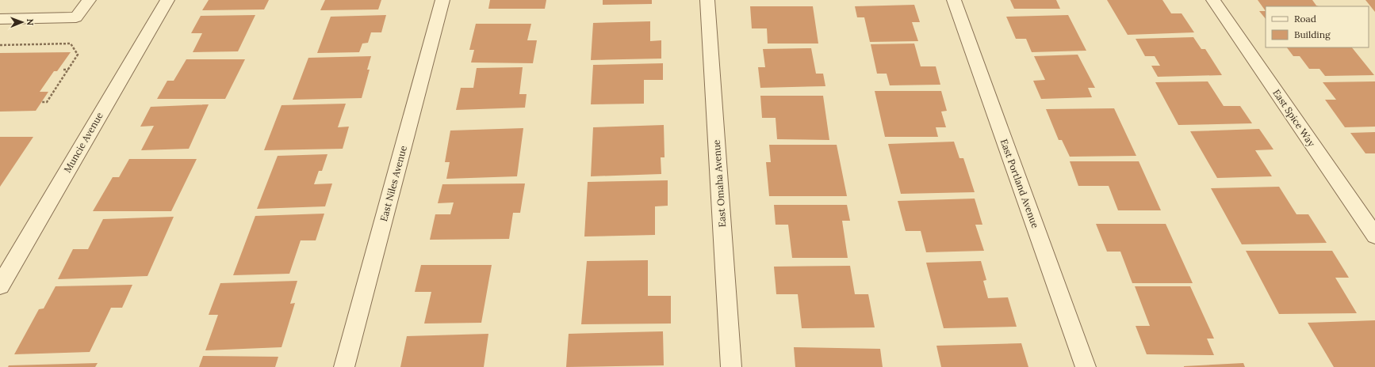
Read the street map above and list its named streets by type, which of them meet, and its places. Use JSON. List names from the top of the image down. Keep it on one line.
{"streets":{"street":["East Spice Way","Muncie Avenue","East Niles Avenue","East Omaha Avenue","East Portland Avenue"]},"legend":["Road","Building"],"north":"right"}
